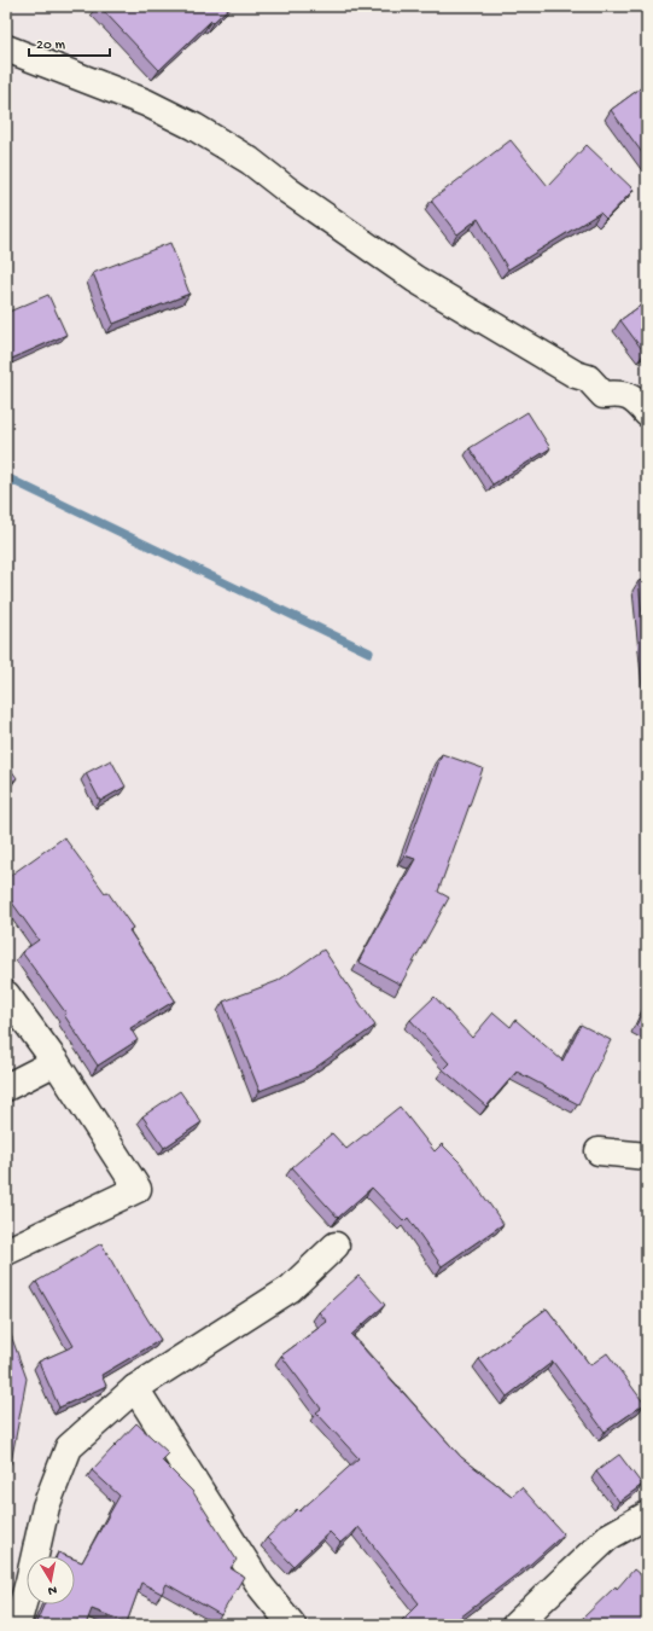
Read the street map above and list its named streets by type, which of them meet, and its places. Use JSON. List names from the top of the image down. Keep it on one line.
{"scale_bar":"20 m","north":"bottom"}
